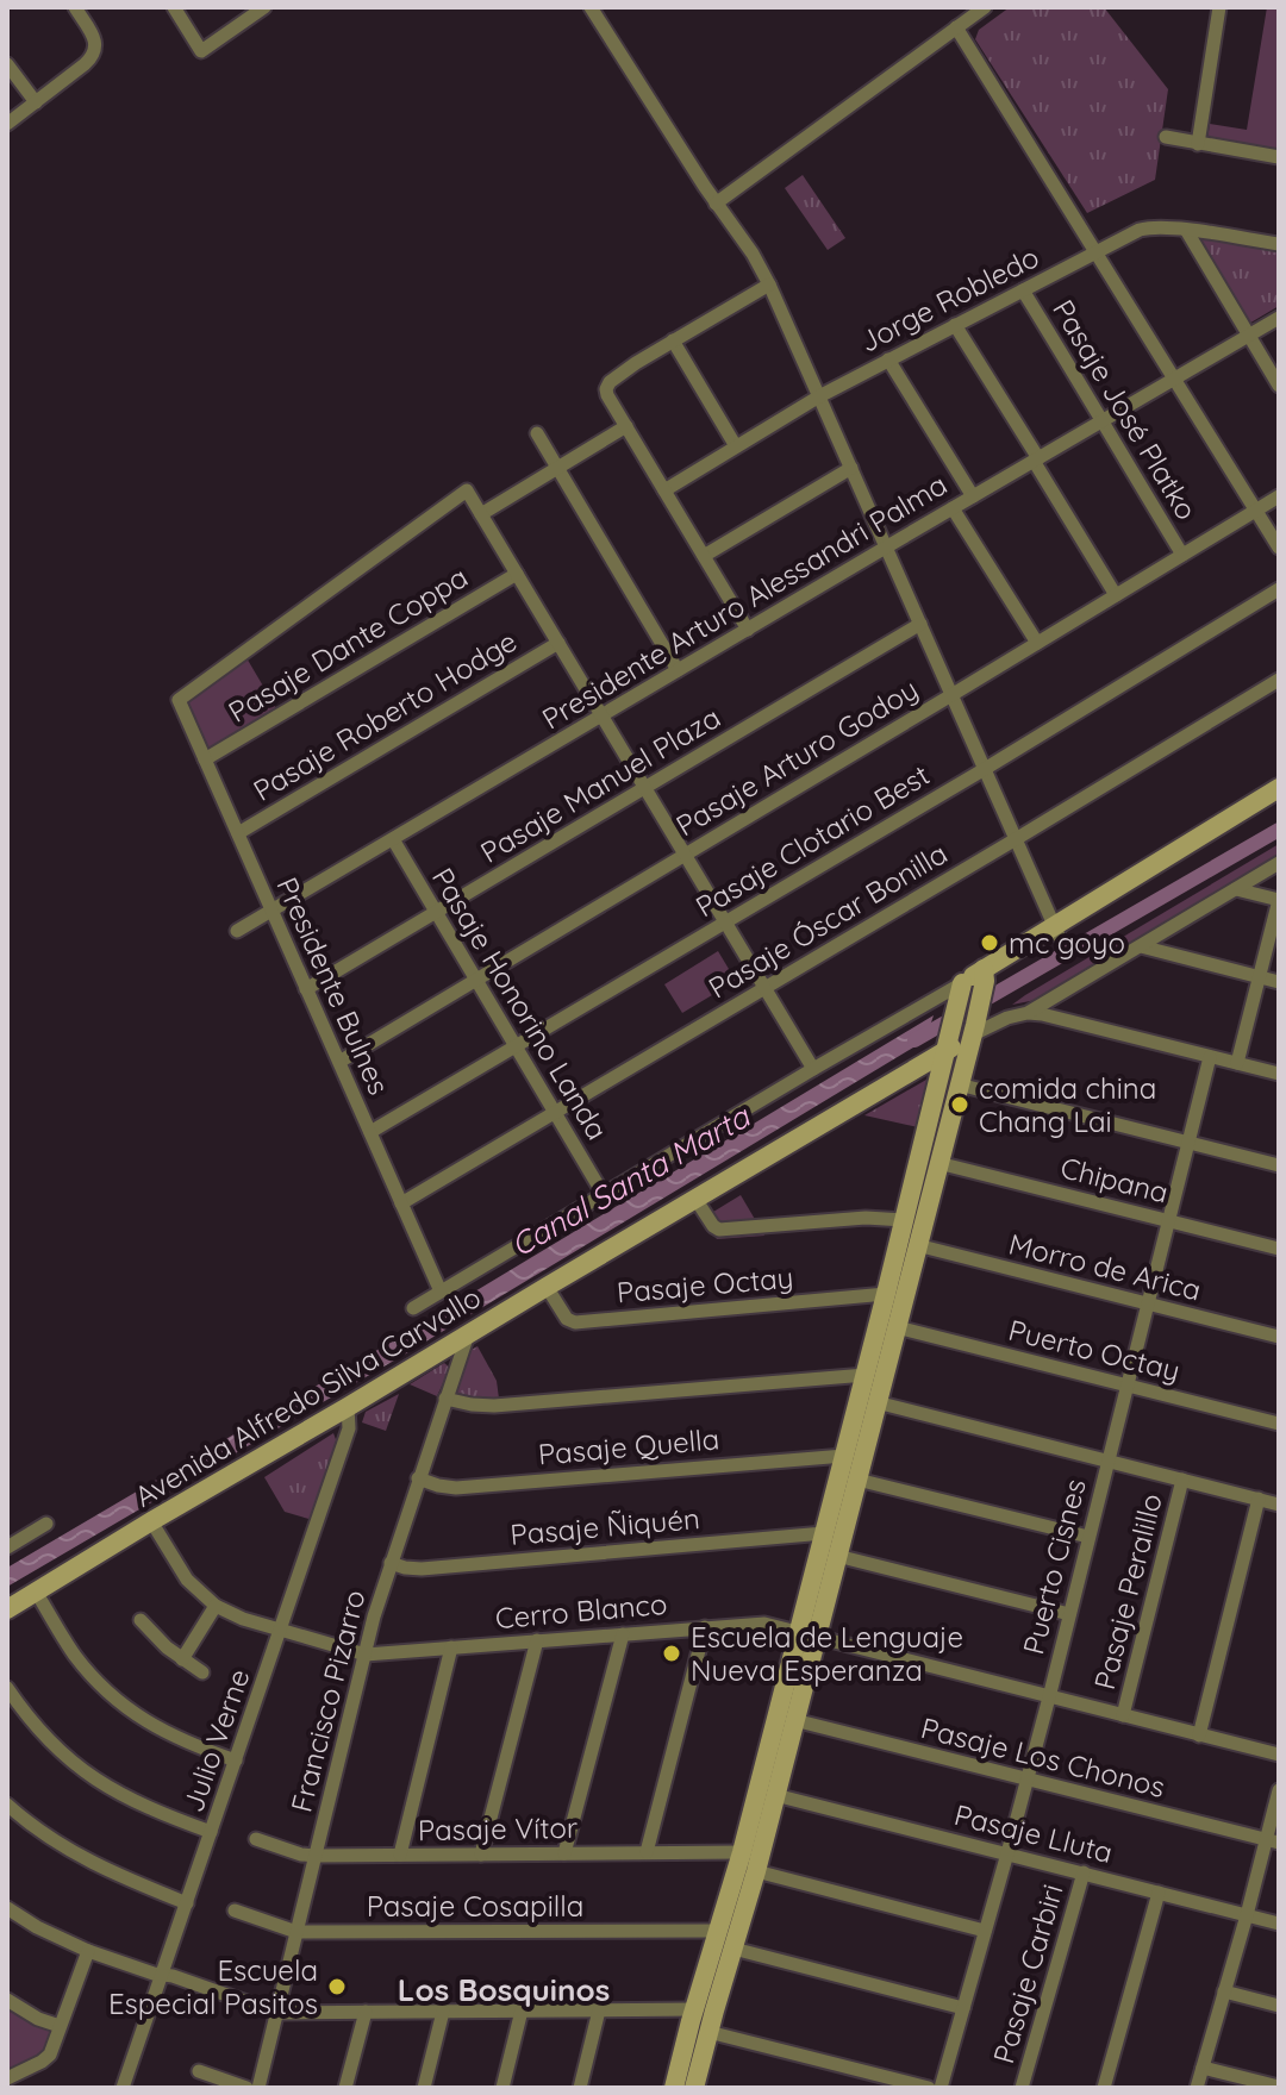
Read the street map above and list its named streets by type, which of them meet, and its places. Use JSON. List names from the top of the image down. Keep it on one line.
{"streets":{"street":["Jorge Robledo","Pasaje José Platko","Presidente Arturo Alessandri Palma","Pasaje Dante Coppa","Pasaje Roberto Hodge","Pasaje Arturo Godoy","Pasaje Manuel Plaza","Pasaje Clotario Best","Pasaje Óscar Bonilla","Presidente Bulnes","Pasaje Honorino Landa","Chipana","Morro de Arica","Pasaje Octay","Puerto Octay","Avenida Alfredo Silva Carvallo","Pasaje Quella","Pasaje Ñiquén","Puerto Cisnes","Pasaje Peralillo","Cerro Blanco","Francisco Pizarro","Julio Verne","Pasaje Los Chonos","Pasaje Vítor","Pasaje Lluta","Pasaje Cosapilla","Pasaje Carbiri"]},"crossings":[["Jorge Robledo","Pasaje José Platko"],["Pasaje José Platko","Presidente Arturo Alessandri Palma"],["Pasaje José Platko","Pasaje Arturo Godoy"],["Presidente Arturo Alessandri Palma","Presidente Bulnes"],["Presidente Arturo Alessandri Palma","Pasaje Honorino Landa"],["Pasaje Dante Coppa","Presidente Bulnes"],["Pasaje Roberto Hodge","Presidente Bulnes"],["Pasaje Arturo Godoy","Presidente Bulnes"],["Pasaje Arturo Godoy","Pasaje Honorino Landa"],["Pasaje Manuel Plaza","Presidente Bulnes"],["Pasaje Manuel Plaza","Pasaje Honorino Landa"],["Pasaje Clotario Best","Presidente Bulnes"],["Pasaje Clotario Best","Pasaje Honorino Landa"],["Pasaje Óscar Bonilla","Presidente Bulnes"],["Pasaje Óscar Bonilla","Pasaje Honorino Landa"],["Presidente Bulnes","Avenida Alfredo Silva Carvallo"],["Pasaje Honorino Landa","Avenida Alfredo Silva Carvallo"],["Chipana","Puerto Cisnes"],["Morro de Arica","Puerto Cisnes"],["Pasaje Octay","Avenida Alfredo Silva Carvallo"],["Puerto Octay","Puerto Cisnes"],["Avenida Alfredo Silva Carvallo","Cerro Blanco"],["Avenida Alfredo Silva Carvallo","Francisco Pizarro"],["Avenida Alfredo Silva Carvallo","Julio Verne"],["Pasaje Quella","Francisco Pizarro"],["Pasaje Ñiquén","Francisco Pizarro"],["Puerto Cisnes","Cerro Blanco"],["Puerto Cisnes","Pasaje Los Chonos"],["Puerto Cisnes","Pasaje Lluta"],["Pasaje Peralillo","Cerro Blanco"],["Cerro Blanco","Francisco Pizarro"],["Cerro Blanco","Julio Verne"],["Francisco Pizarro","Pasaje Vítor"],["Francisco Pizarro","Pasaje Cosapilla"],["Pasaje Lluta","Pasaje Carbiri"]],"districts":["Los Bosquinos"],"water":["Canal Santa Marta"],"places":["mc goyo","comida china Chang Lai","Escuela de Lenguaje Nueva Esperanza","Escuela Especial Pasitos"]}
